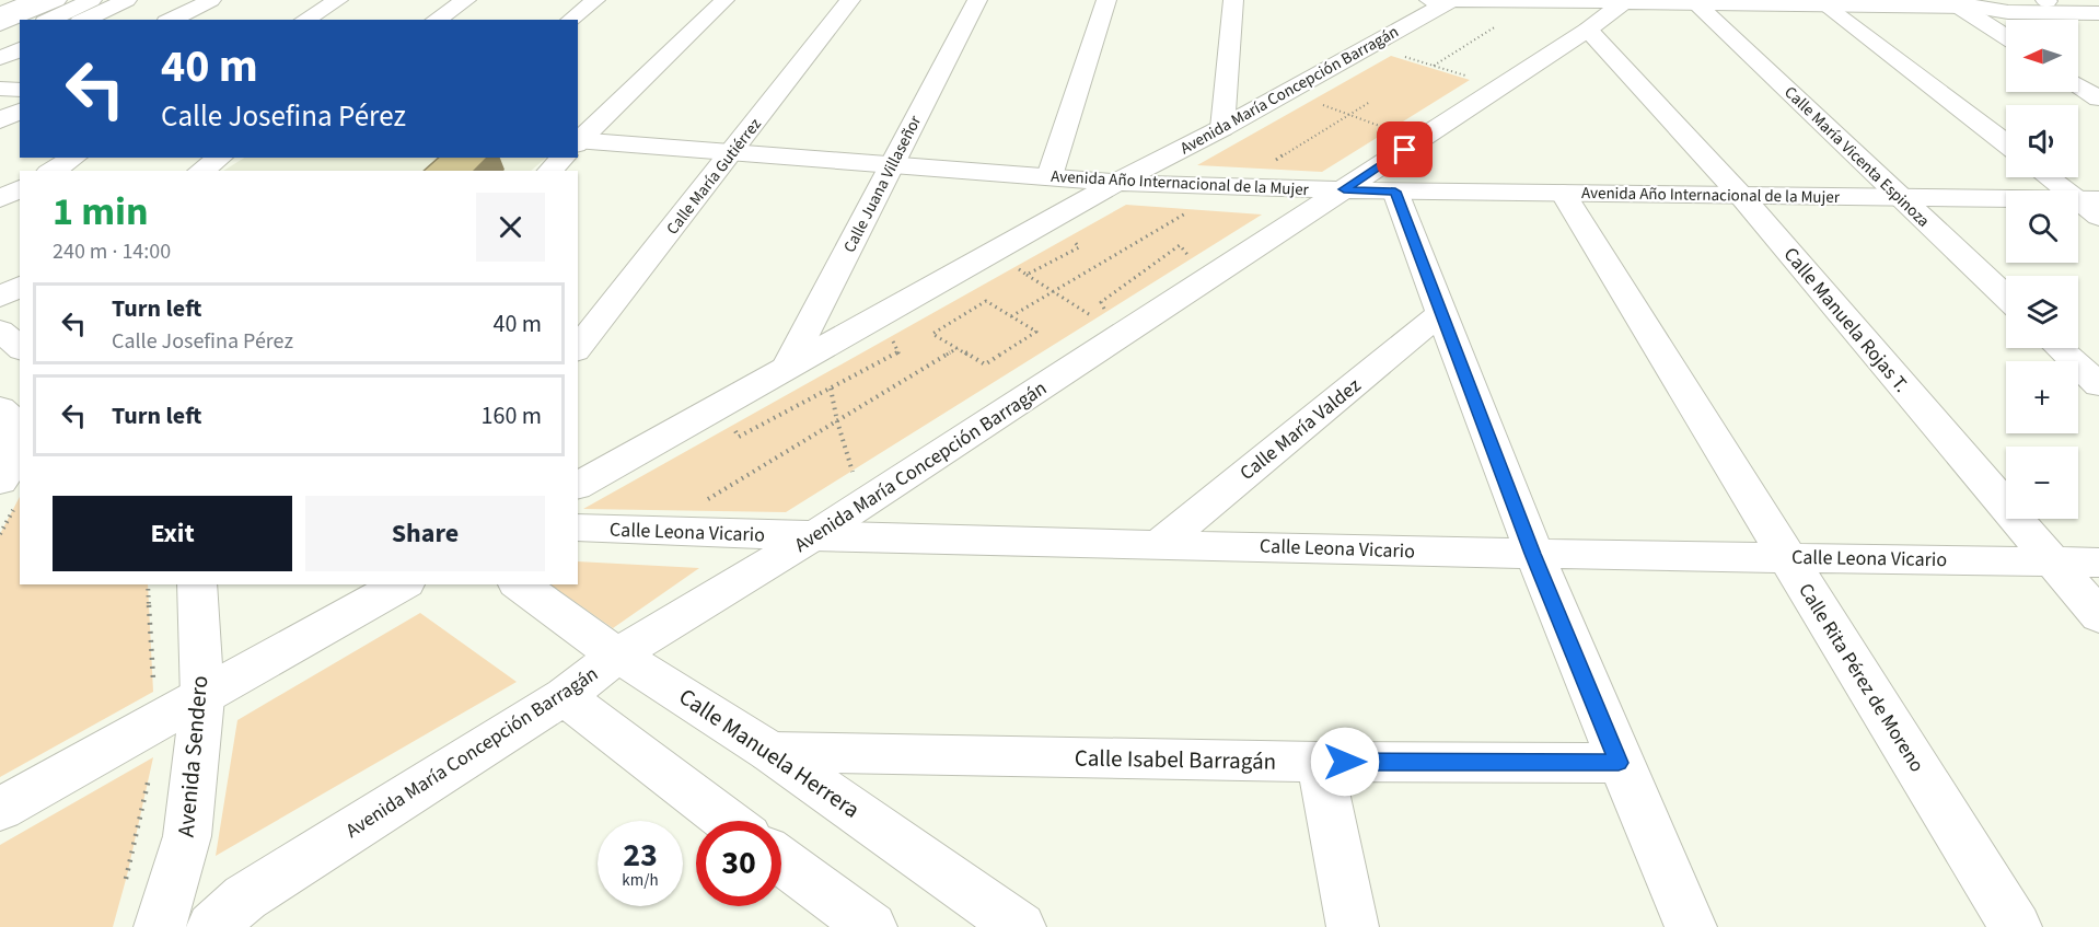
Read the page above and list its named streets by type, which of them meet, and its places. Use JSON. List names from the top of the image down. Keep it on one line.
{"streets":{"street":["Avenida María Concepción Barragán","Calle María Vicenta Espinoza","Calle María Gutiérrez","Avenida Año Internacional de la Mujer","Calle Juana Villaseñor","Calle Manuela Rojas T.","Calle María Valdez","Calle Leona Vicario","Calle Rita Pérez de Moreno","Calle Manuela Herrera","Avenida Sendero","Calle Isabel Barragán"]},"crossings":[["Avenida María Concepción Barragán","Avenida Año Internacional de la Mujer"],["Avenida María Concepción Barragán","Calle Juana Villaseñor"],["Avenida María Concepción Barragán","Calle Manuela Rojas T."],["Avenida María Concepción Barragán","Calle Leona Vicario"],["Avenida María Concepción Barragán","Calle Manuela Herrera"],["Calle María Vicenta Espinoza","Avenida Año Internacional de la Mujer"],["Calle María Gutiérrez","Avenida Año Internacional de la Mujer"],["Avenida Año Internacional de la Mujer","Calle Juana Villaseñor"],["Avenida Año Internacional de la Mujer","Calle Manuela Rojas T."],["Avenida Año Internacional de la Mujer","Calle Rita Pérez de Moreno"],["Calle Manuela Rojas T.","Calle Leona Vicario"],["Calle María Valdez","Calle Leona Vicario"],["Calle Leona Vicario","Calle Rita Pérez de Moreno"],["Calle Manuela Herrera","Calle Isabel Barragán"]],"north":"left","page":{"map_buttons":["+","−"],"turn":["40 m","Calle Josefina Pérez"],"heading":["1 min","240 m · 14:00"],"list":[{"name":"Turn left","note":"Calle Josefina Pérez","value":"40 m"},{"name":"Turn left","value":"160 m"}],"buttons":["Exit","Share"],"speed":"23 km/h","limit":"30"}}
